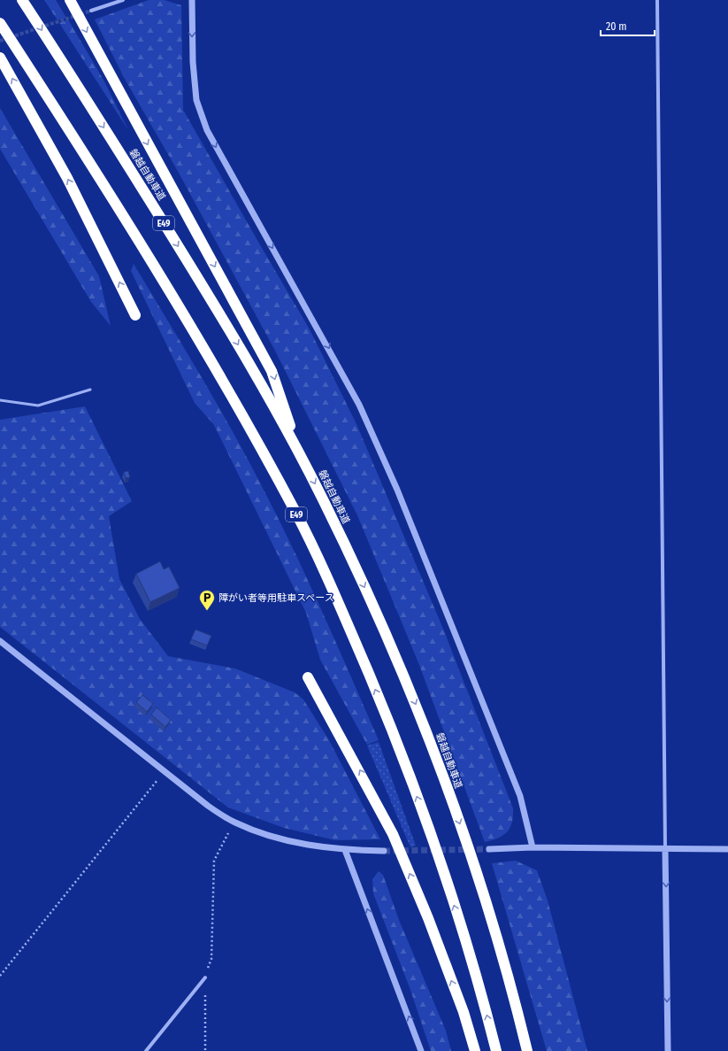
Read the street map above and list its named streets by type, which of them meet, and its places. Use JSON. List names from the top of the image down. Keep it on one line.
{"streets":{"highway":["磐越自動車道","E49"]},"places":{"parking":["障がい者等用駐車スペース"]},"scale_bar":"20 m"}
